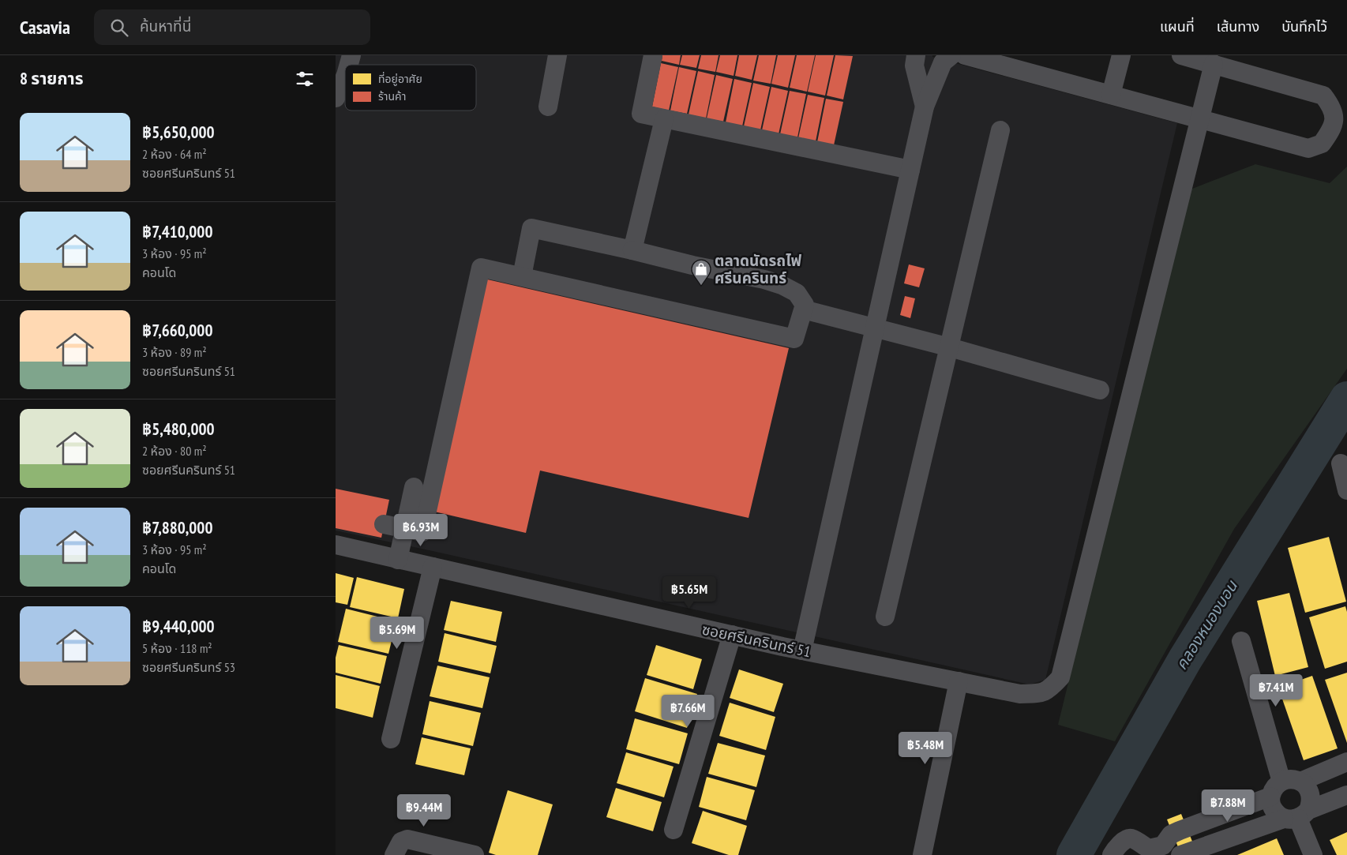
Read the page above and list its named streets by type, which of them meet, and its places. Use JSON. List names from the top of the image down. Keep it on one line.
{"streets":{"street":["ซอยศรีนครินทร์ 51"]},"water":["คลองหนองบอน"],"places":{"shop":["ตลาดนัดรถไฟ ศรีนครินทร์"]},"legend":["ที่อยู่อาศัย","ร้านค้า"],"page":{"header":"Casavia","search":"ค้นหาที่นี่","nav":["แผนที่","เส้นทาง","บันทึกไว้"],"heading":"8 รายการ","list":[{"name":"฿5,650,000","note":"2 ห้อง · 64 m² · ซอยศรีนครินทร์ 51"},{"name":"฿7,410,000","note":"3 ห้อง · 95 m² · คอนโด"},{"name":"฿7,660,000","note":"3 ห้อง · 89 m² · ซอยศรีนครินทร์ 51"},{"name":"฿5,480,000","note":"2 ห้อง · 80 m² · ซอยศรีนครินทร์ 51"},{"name":"฿7,880,000","note":"3 ห้อง · 95 m² · คอนโด"},{"name":"฿9,440,000","note":"5 ห้อง · 118 m² · ซอยศรีนครินทร์ 53"}],"price":["฿6.93M","฿5.65M","฿5.69M","฿7.41M","฿7.66M","฿5.48M","฿7.88M","฿9.44M"]}}
